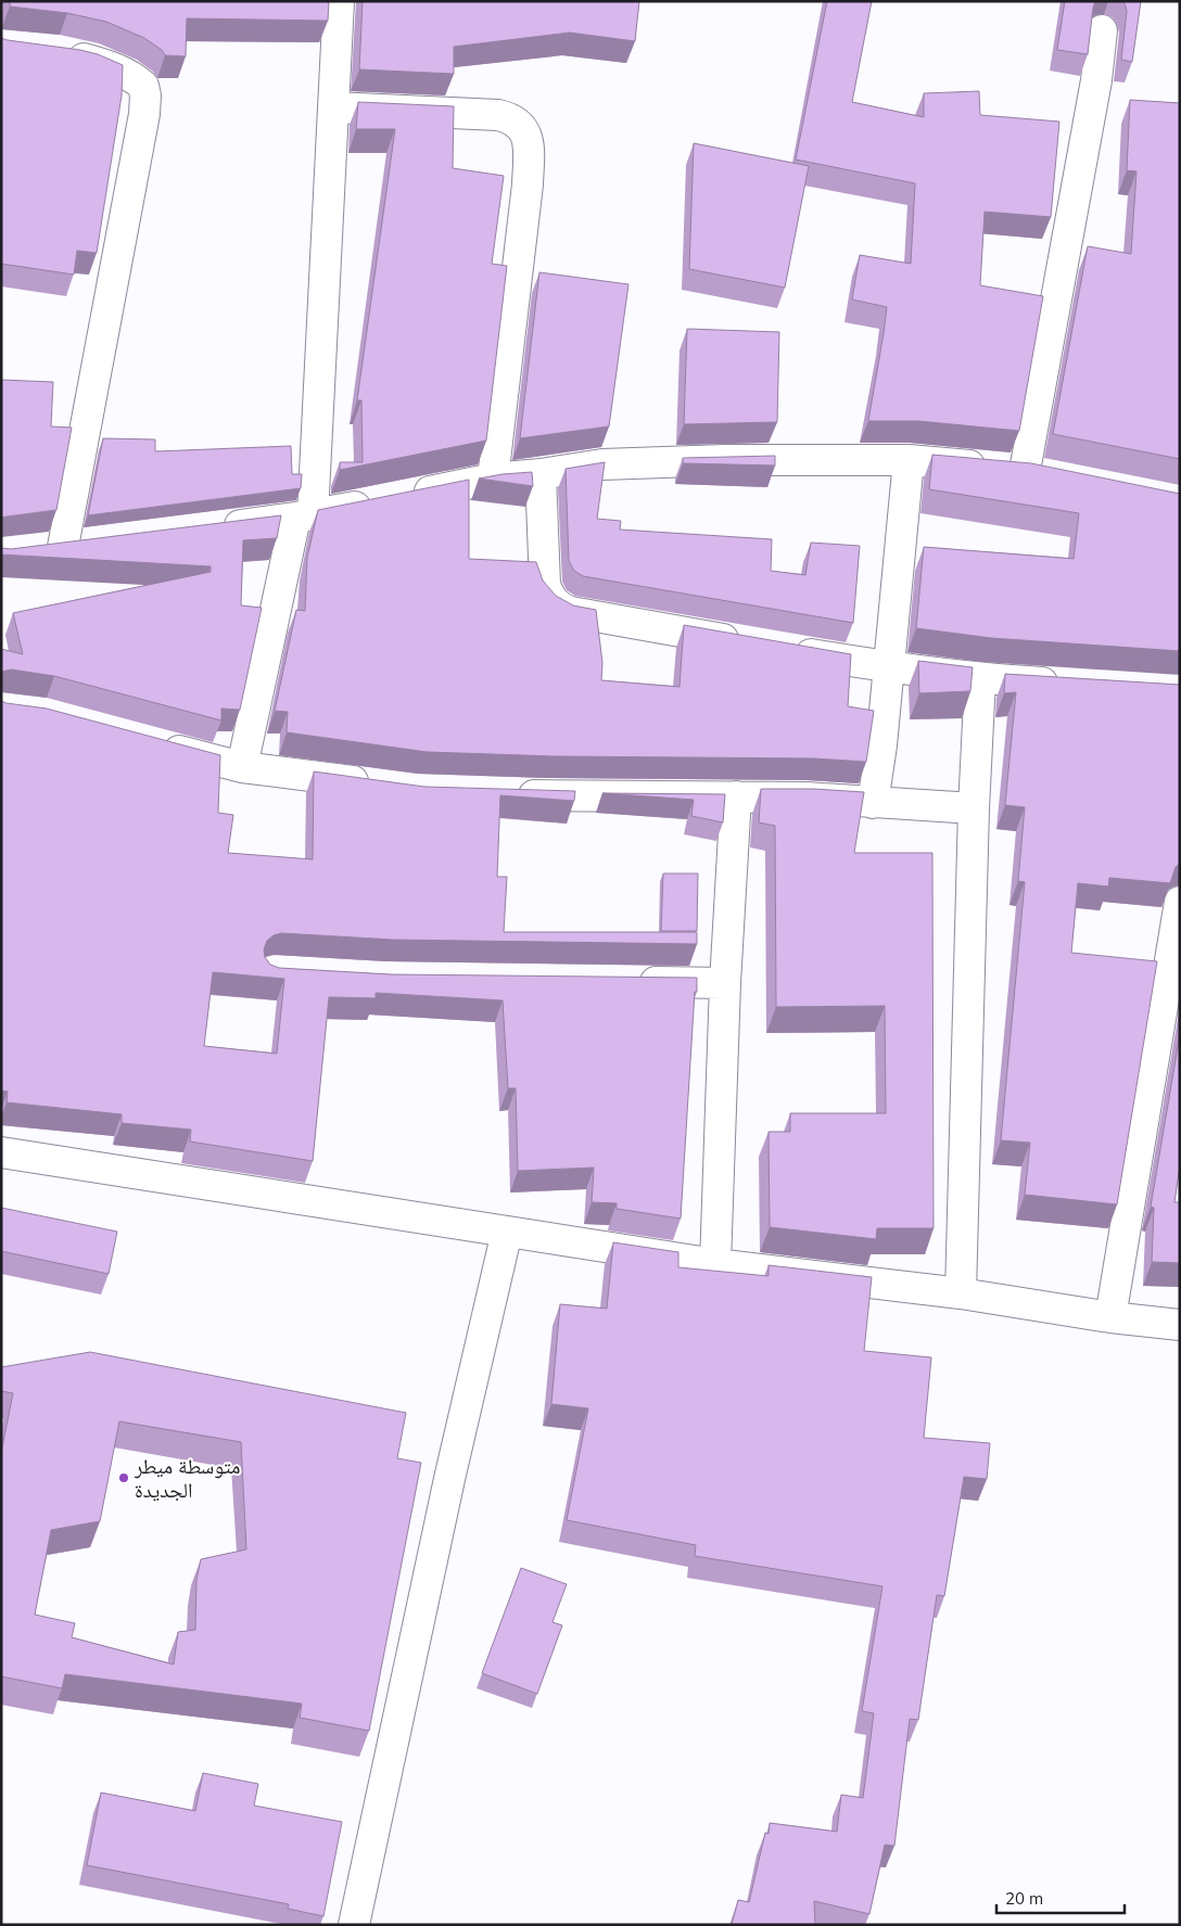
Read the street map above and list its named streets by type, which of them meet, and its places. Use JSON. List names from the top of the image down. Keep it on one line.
{"places":["متوسطة ميطر الجديدة"],"scale_bar":"20 m"}
